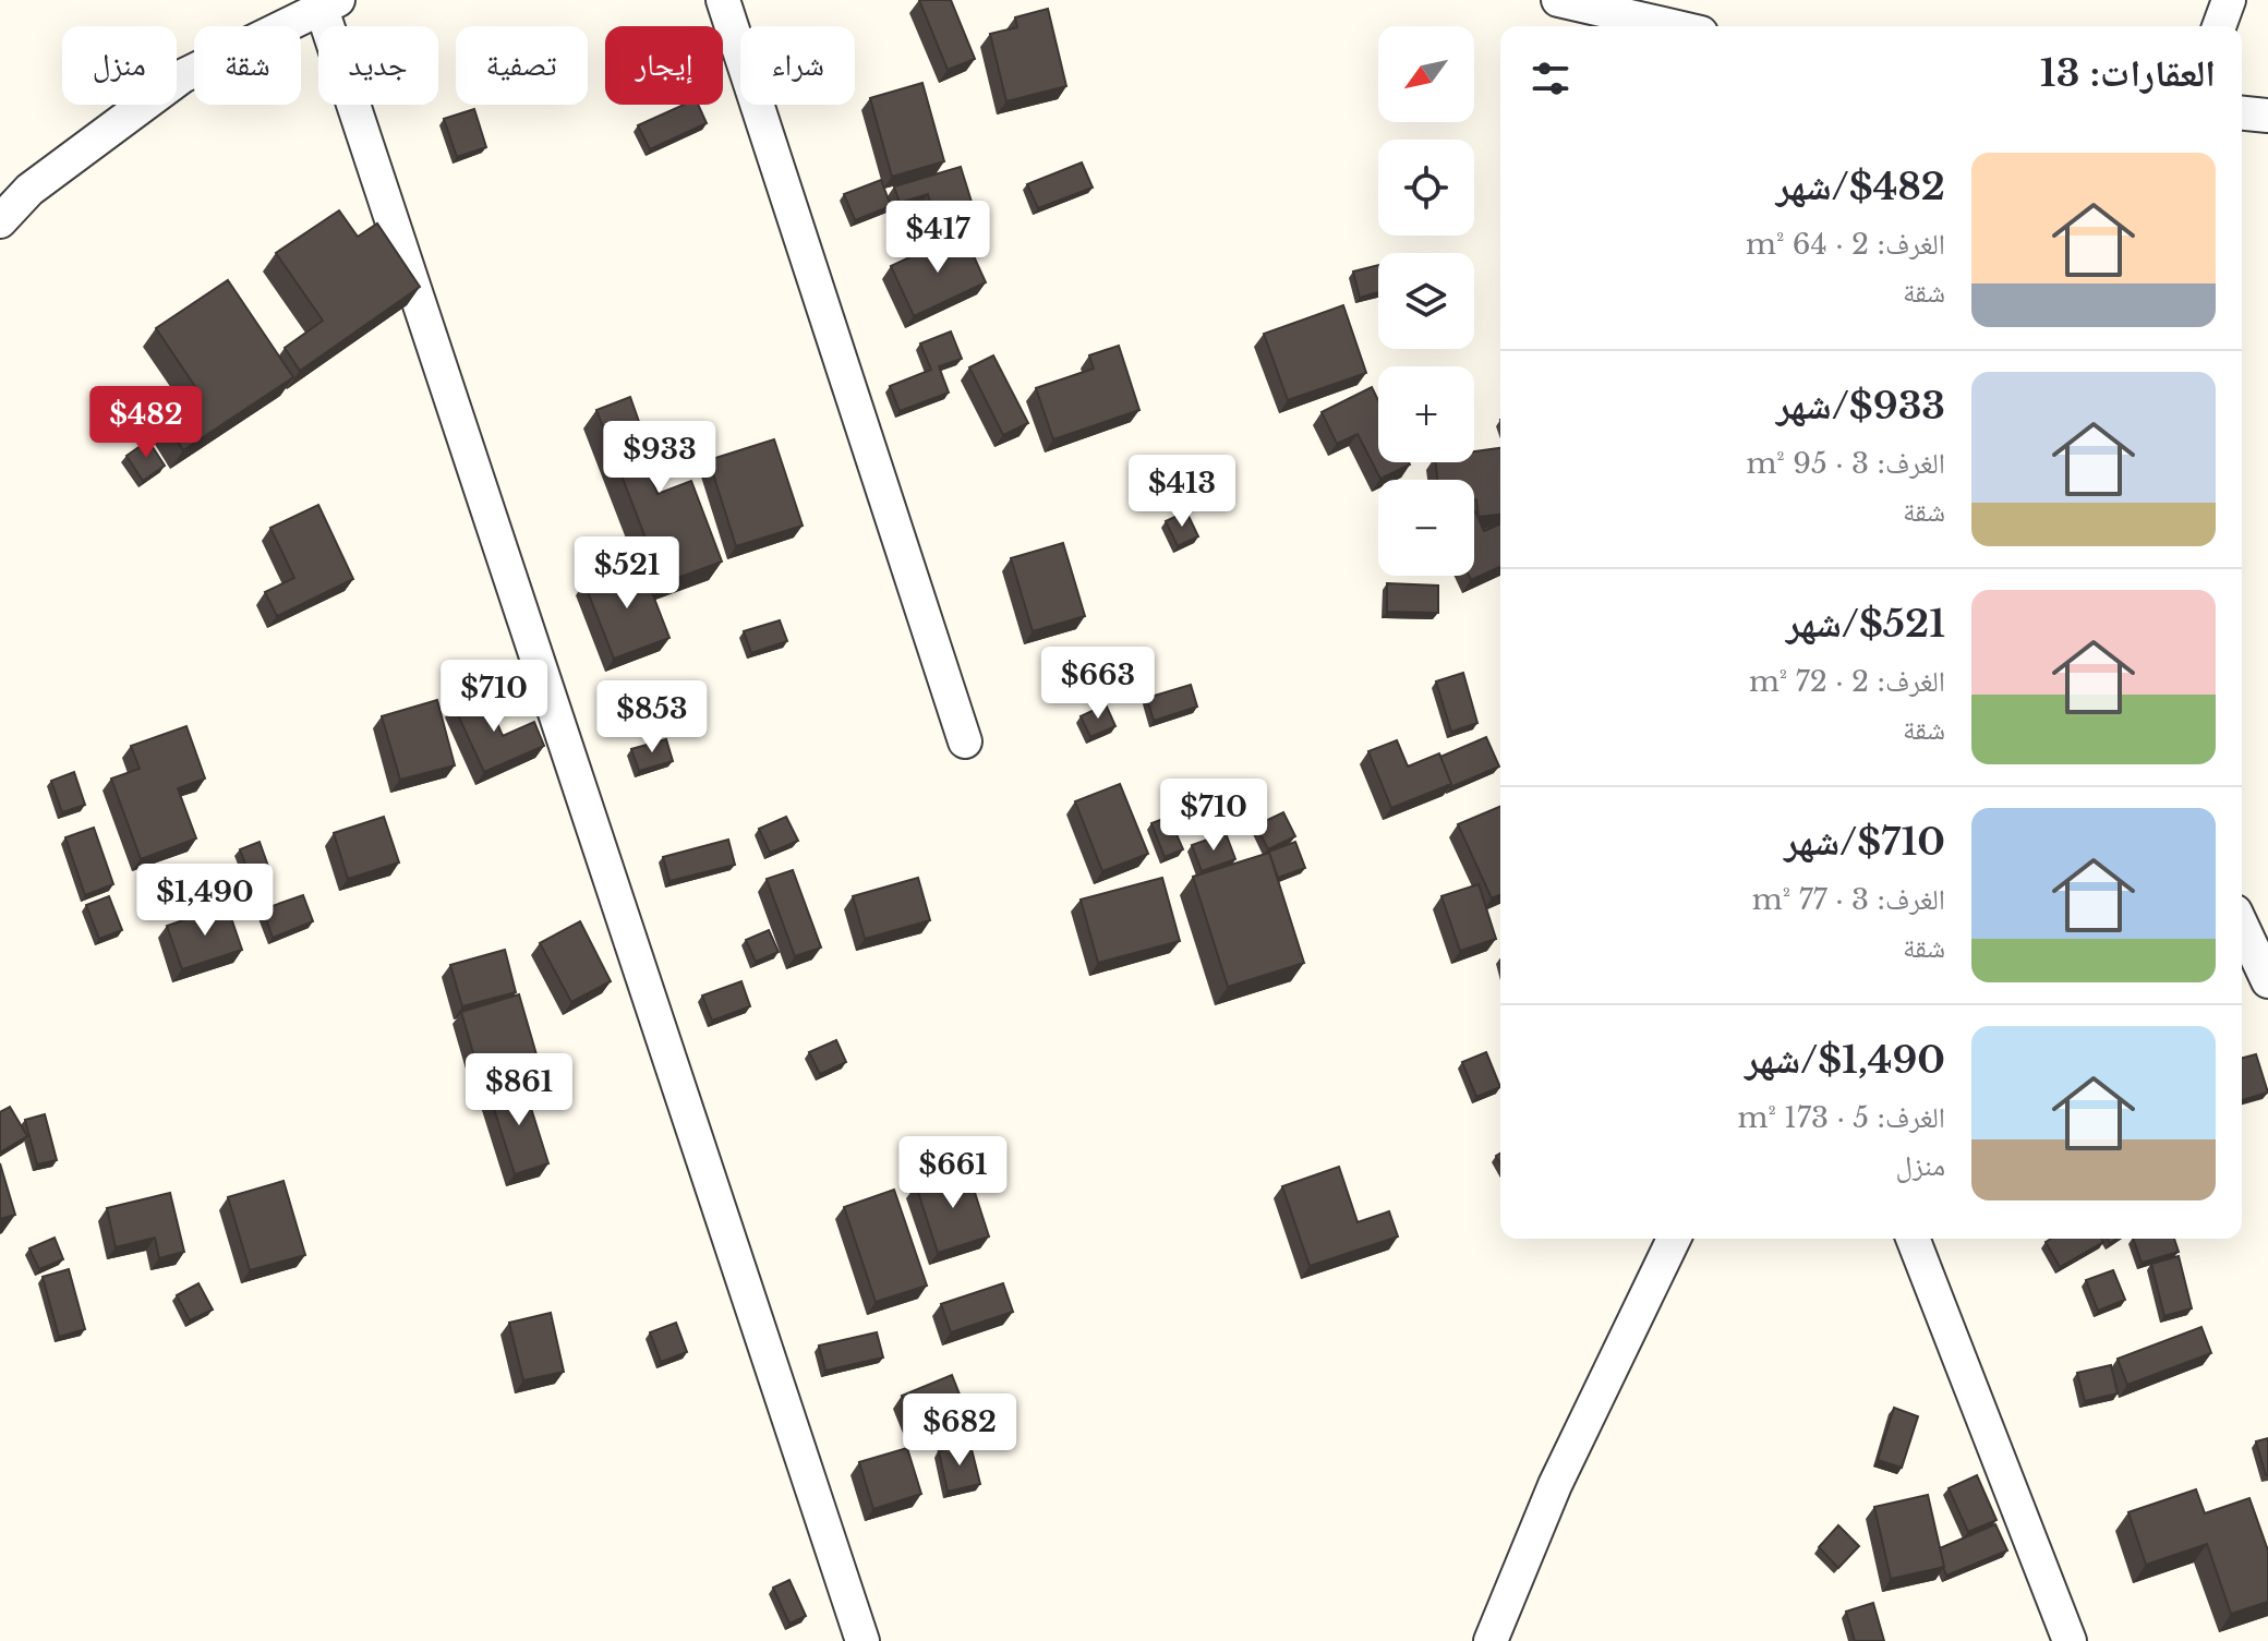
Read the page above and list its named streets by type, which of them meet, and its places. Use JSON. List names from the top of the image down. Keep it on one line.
{"north":"bottom left","page":{"map_buttons":["+","−"],"chip":["شراء","إيجار","تصفية","جديد","شقة","منزل"],"heading":"العقارات: 13","list":[{"name":"$482/شهر","note":"الغرف: 2 · 64 m² · شقة"},{"name":"$933/شهر","note":"الغرف: 3 · 95 m² · شقة"},{"name":"$521/شهر","note":"الغرف: 2 · 72 m² · شقة"},{"name":"$710/شهر","note":"الغرف: 3 · 77 m² · شقة"},{"name":"$1,490/شهر","note":"الغرف: 5 · 173 m² · منزل"}],"price":["$417","$482","$933","$413","$521","$663","$710","$853","$710","$1,490","$861","$661","$682"]}}
